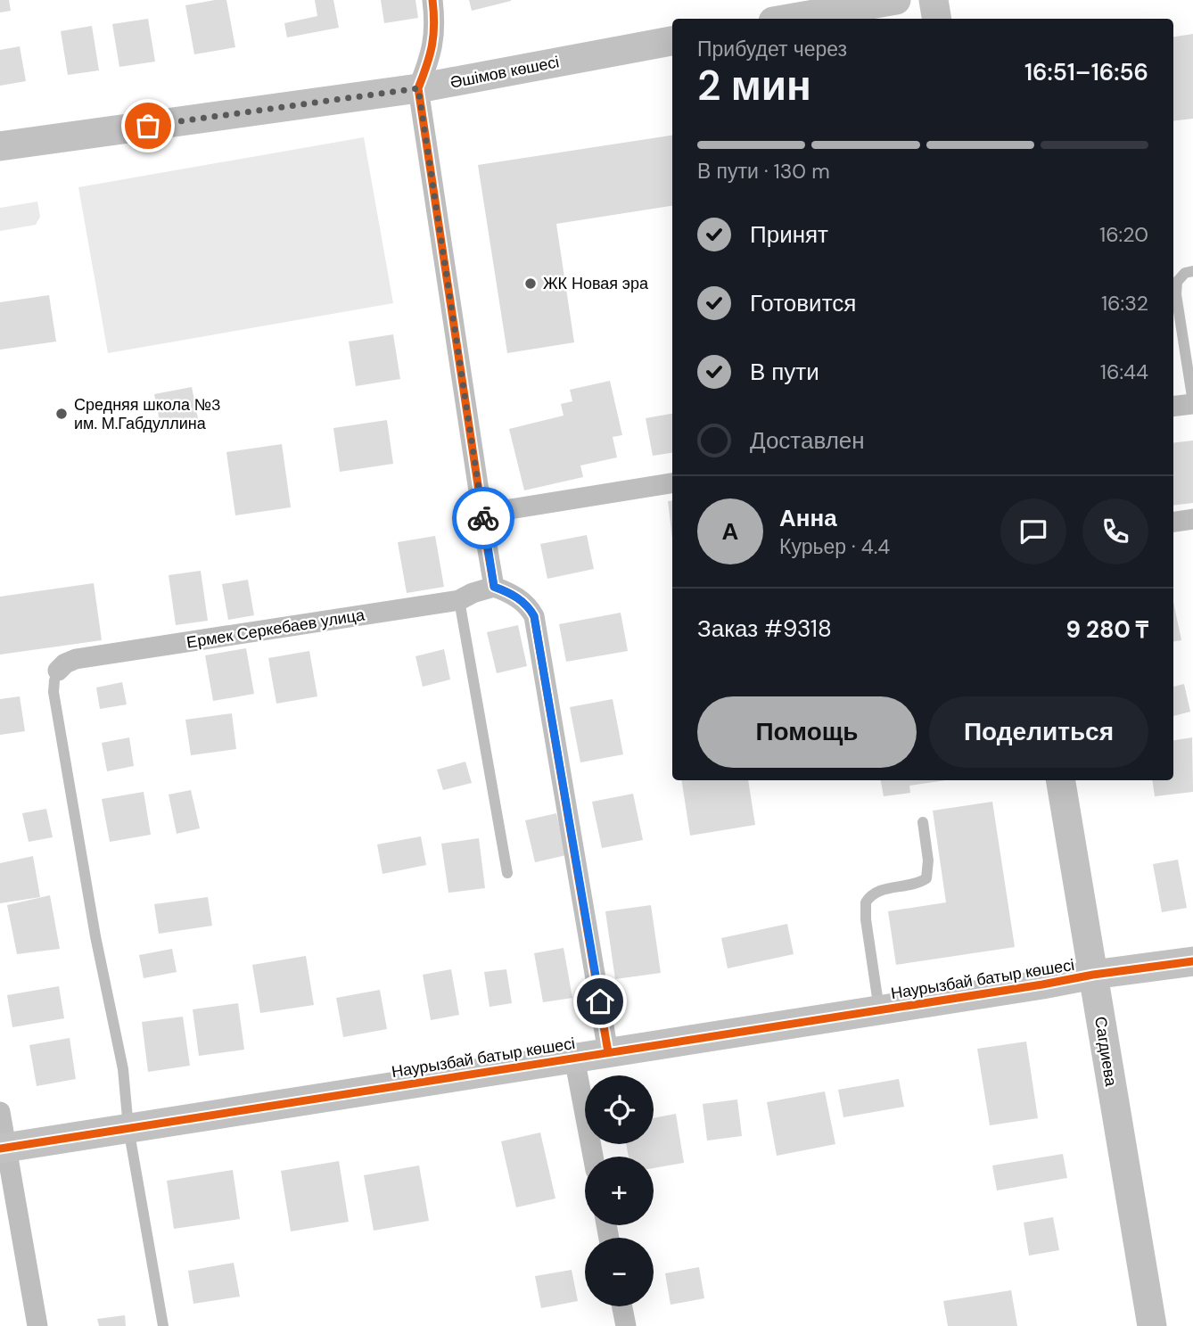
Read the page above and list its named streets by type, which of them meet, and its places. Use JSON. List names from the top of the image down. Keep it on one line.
{"streets":{"street":["Әшімов көшесі","Ермек Серкебаев улица","Наурызбай батыр көшесі","Сагдиева"]},"crossings":[["Наурызбай батыр көшесі","Сагдиева"]],"places":["ЖК Новая эра","Средняя школа №3 им. М.Габдуллина"],"page":{"heading":["2 мин","Прибудет через","16:51–16:56"],"panel":["Анна","Курьер · 4.4","Заказ #9318","9 280 ₸"],"bar":"В пути · 130 m","list":[["Принят","16:20"],["Готовится","16:32"],["В пути","16:44"],"Доставлен"],"round":"А","buttons":["Помощь","Поделиться"],"map_buttons":["+","−"]}}
